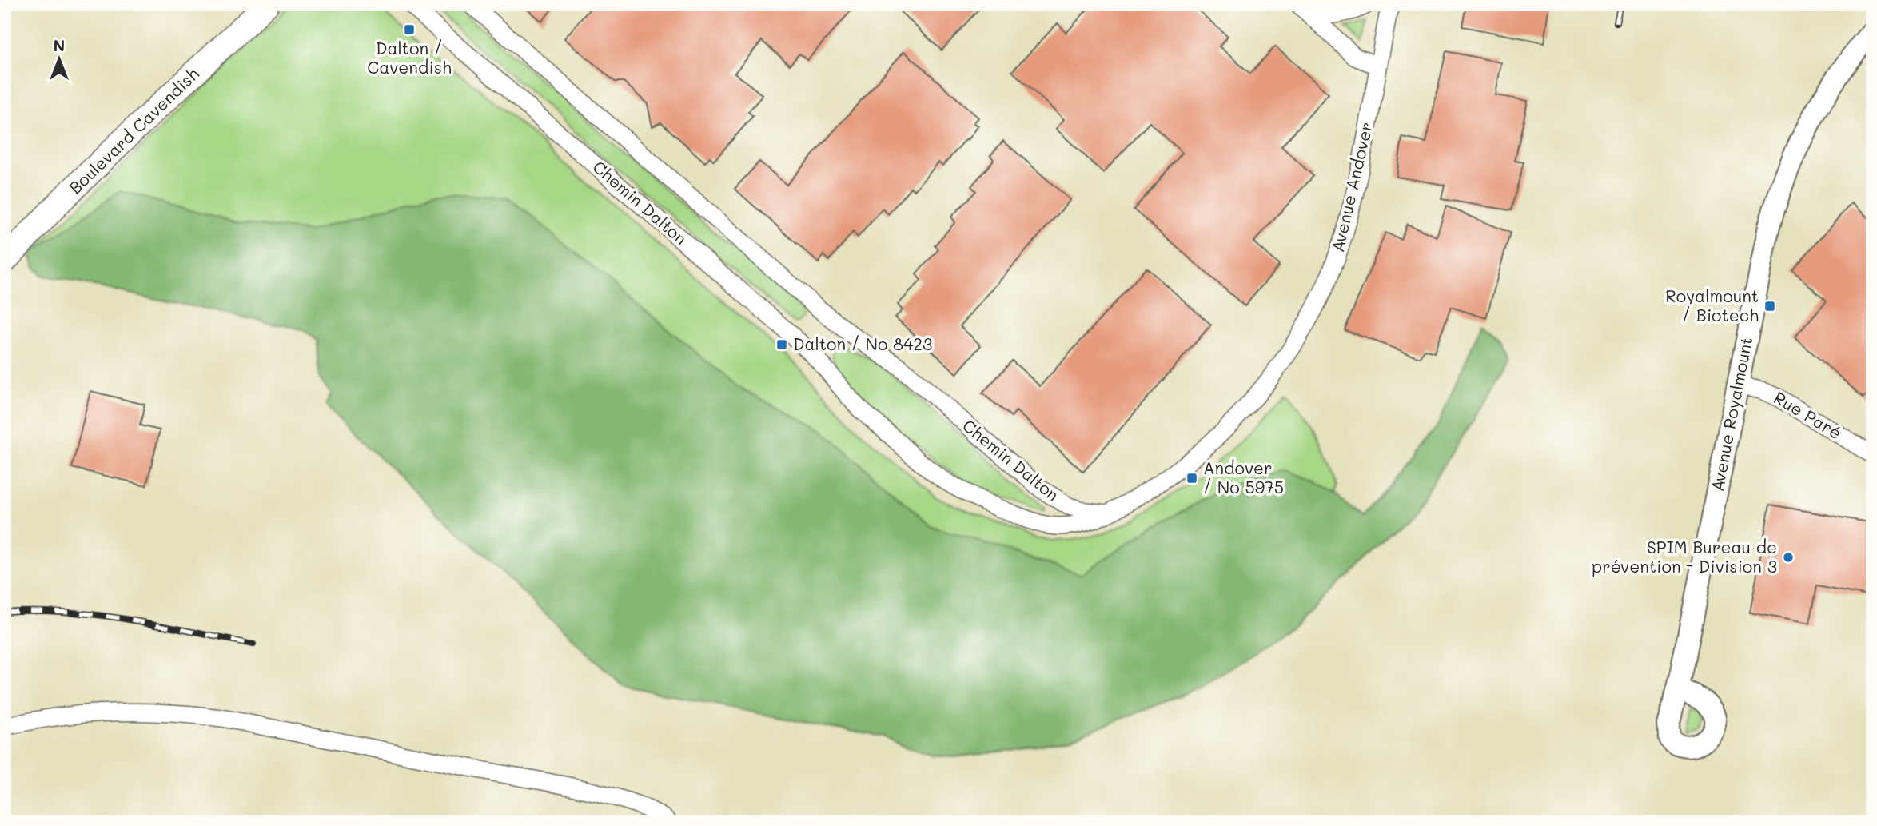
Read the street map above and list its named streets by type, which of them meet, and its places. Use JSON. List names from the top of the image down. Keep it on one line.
{"streets":{"main road":["Boulevard Cavendish"],"street":["Avenue Andover","Chemin Dalton","Avenue Royalmount","Rue Paré"]},"crossings":[["Avenue Andover","Chemin Dalton"],["Avenue Royalmount","Rue Paré"]],"places":{"transit":["Dalton / Cavendish","Royalmount / Biotech","Dalton / No 8423","Andover / No 5975"],"other":["SPIM Bureau de prévention - Division 3"]},"north":"top"}
